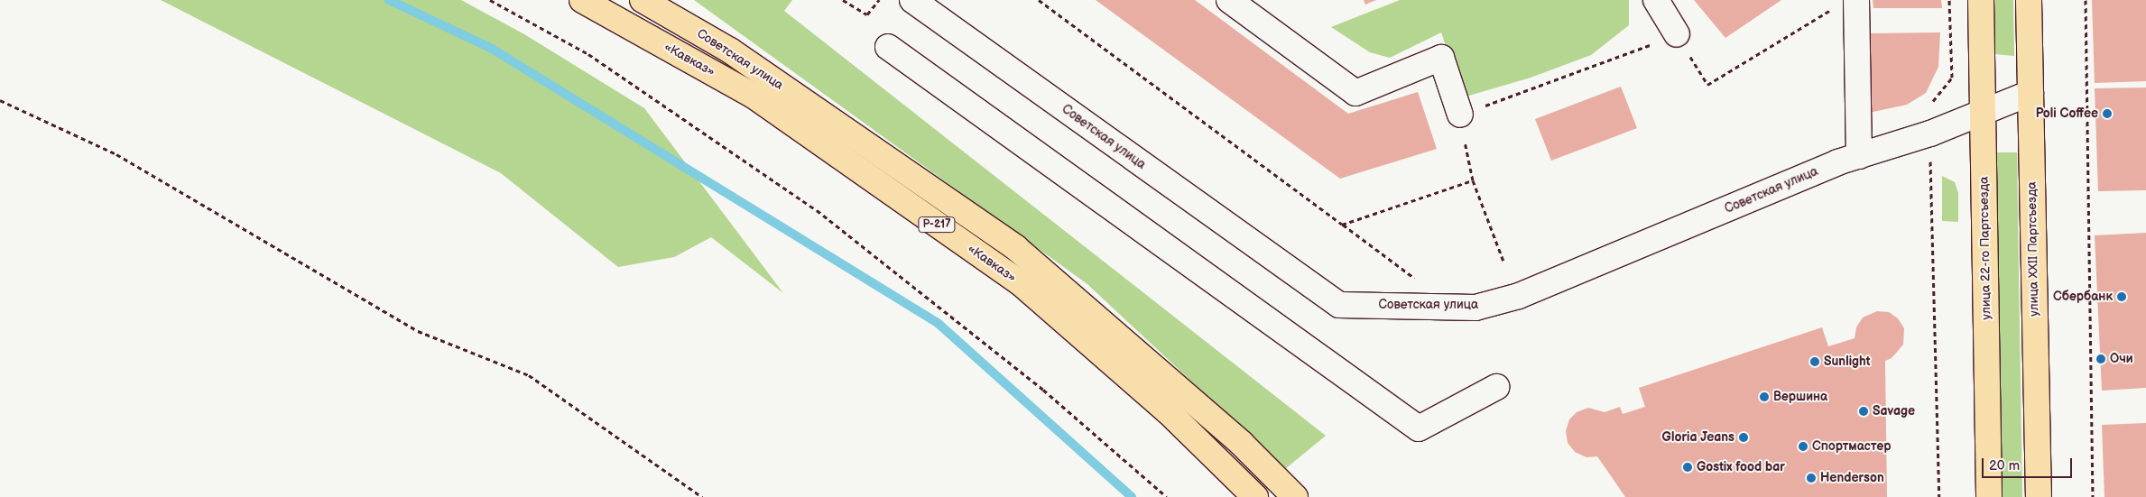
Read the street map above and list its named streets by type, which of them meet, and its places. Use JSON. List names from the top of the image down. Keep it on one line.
{"streets":{"main road":["«Кавказ»","Советская улица","Р-217","улица 22-го Партсъезда","улица XXII Партсъезда"]},"crossings":[["Советская улица","улица 22-го Партсъезда"],["Советская улица","улица XXII Партсъезда"]],"places":["Poli Coffee","Сбербанк","Очи","Sunlight","Вершина","Savage","Gloria Jeans","Спортмастер","Gostix food bar","Henderson"],"scale_bar":"20 m"}
